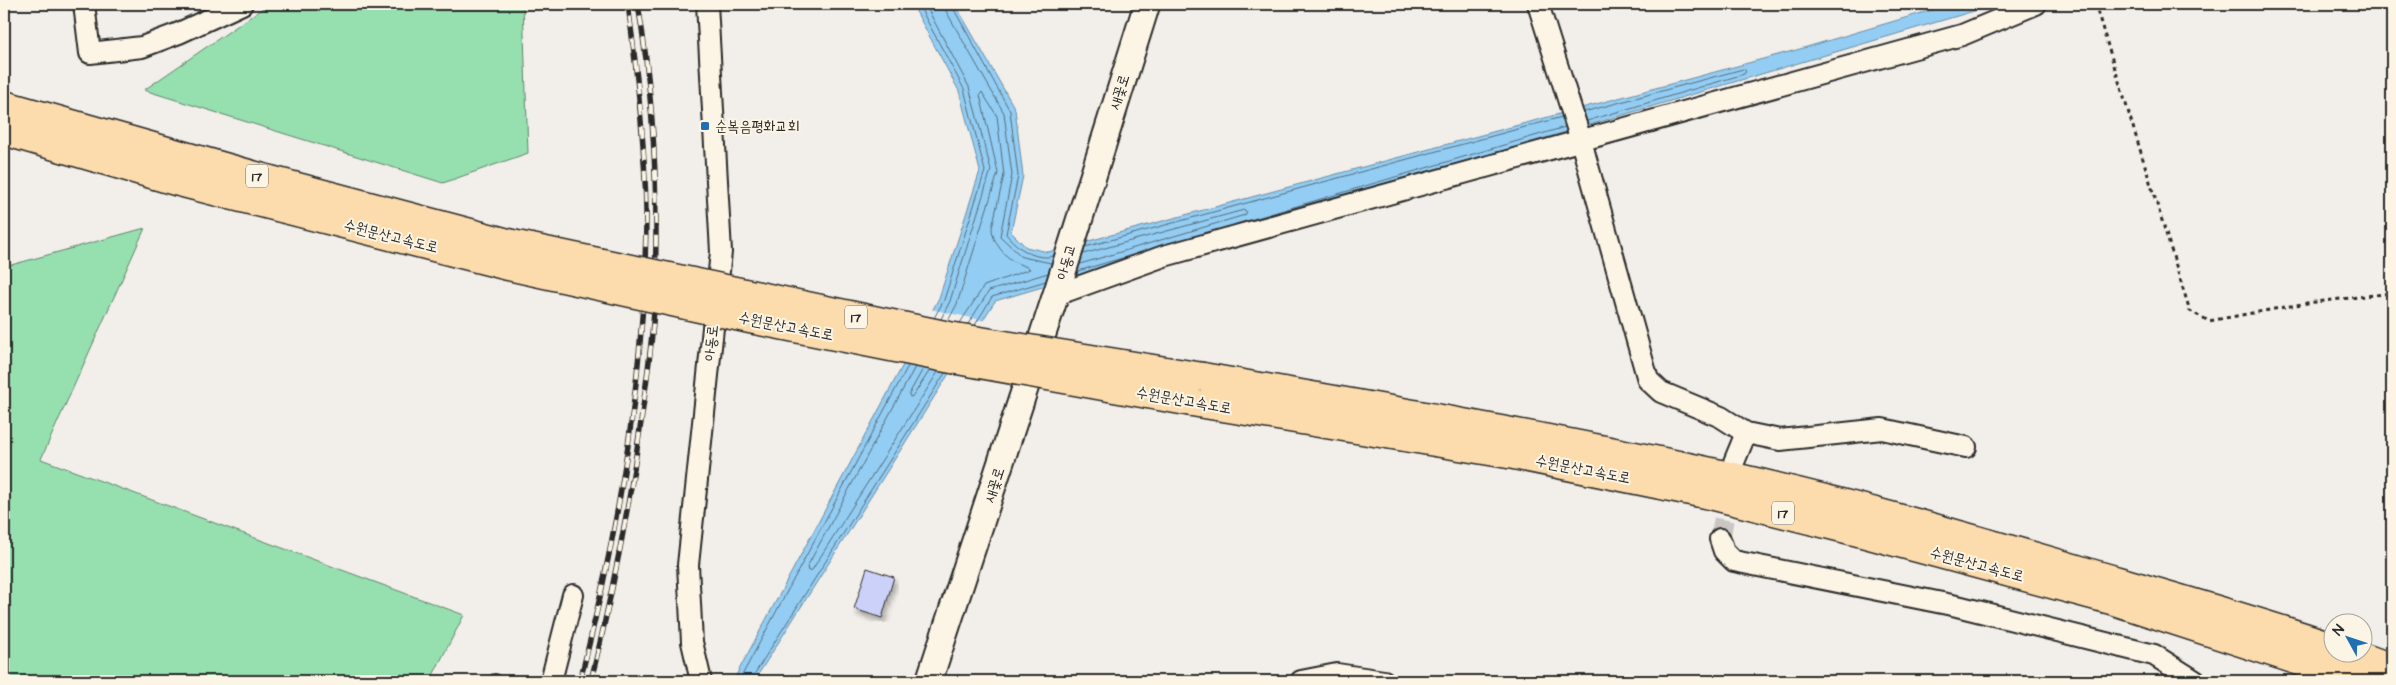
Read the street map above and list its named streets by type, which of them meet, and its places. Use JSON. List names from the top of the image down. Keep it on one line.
{"streets":{"highway":["17","수원문산고속도로"],"street":["새꽃로","아동교","아동로"]},"crossings":[["새꽃로","아동교"]],"places":{"transit":["순복음평화교회"]},"north":"top left"}
